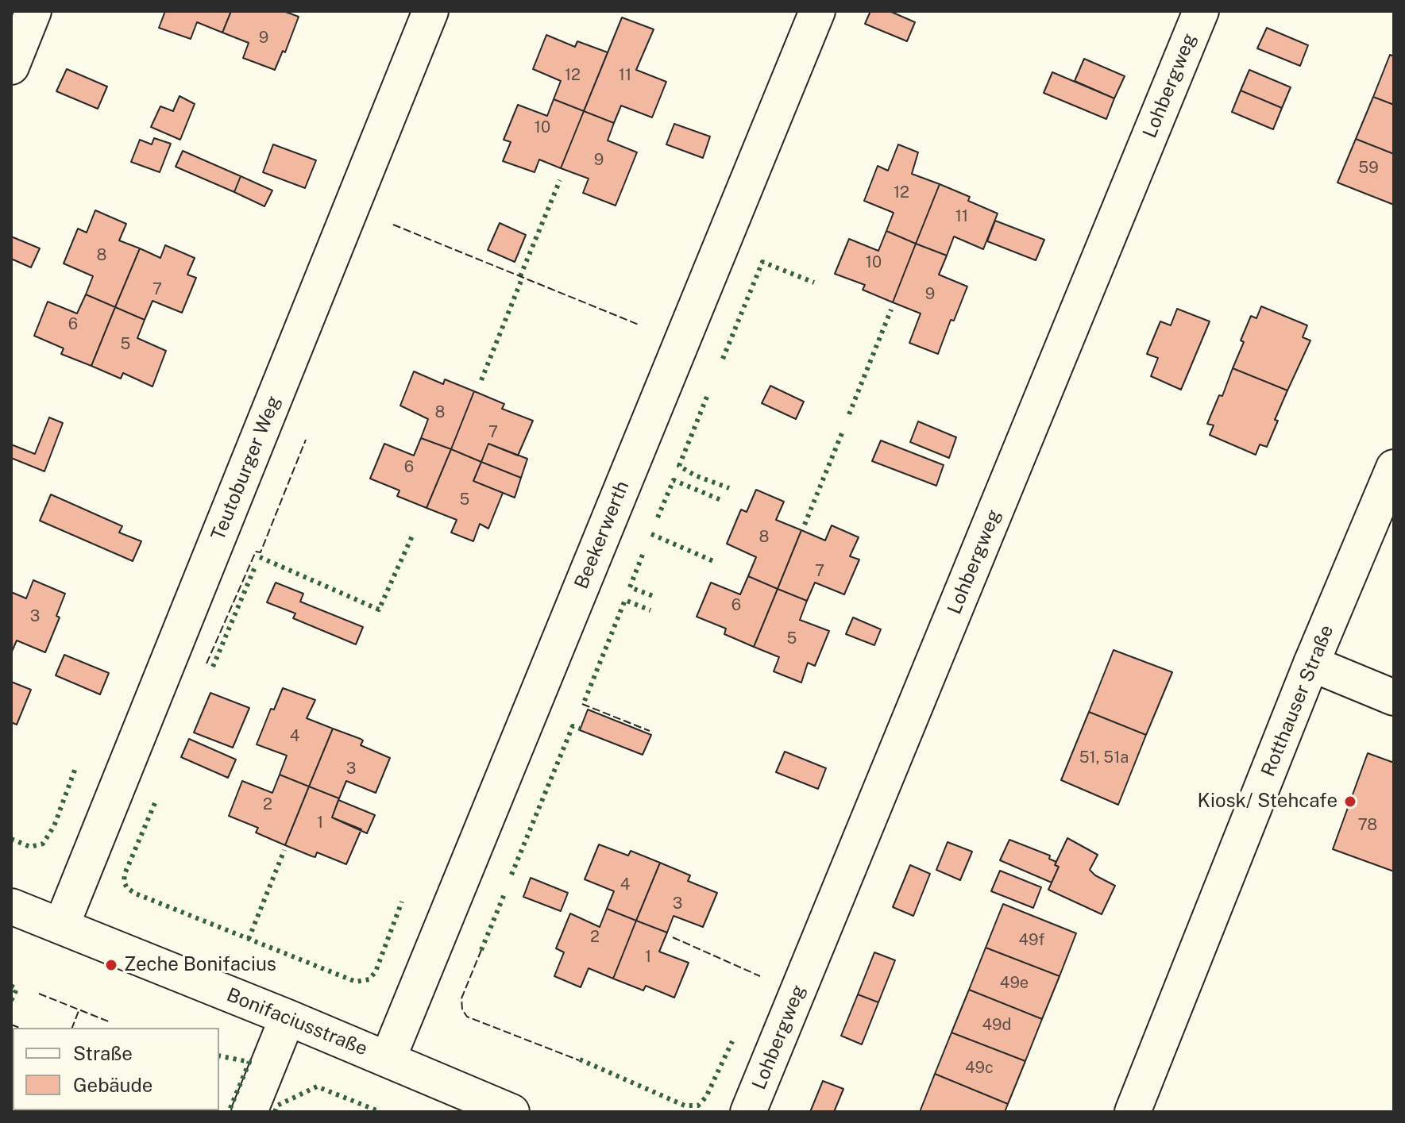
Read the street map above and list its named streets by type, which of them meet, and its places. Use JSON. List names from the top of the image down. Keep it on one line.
{"streets":{"street":["Lohbergweg","Teutoburger Weg","Beekerwerth","Rotthauser Straße","Bonifaciusstraße"]},"crossings":[["Teutoburger Weg","Bonifaciusstraße"],["Beekerwerth","Bonifaciusstraße"]],"places":["Kiosk/ Stehcafe","Zeche Bonifacius"],"house_numbers":["9","12","11","10","9","59","12","11","8","10","7","9","6","5","8","7","6","5","8","7","6","3","5","4","51, 51a","3","2","1","78","4","3","2","49f","1","49e","49d","49c"],"legend":["Straße","Gebäude"]}
